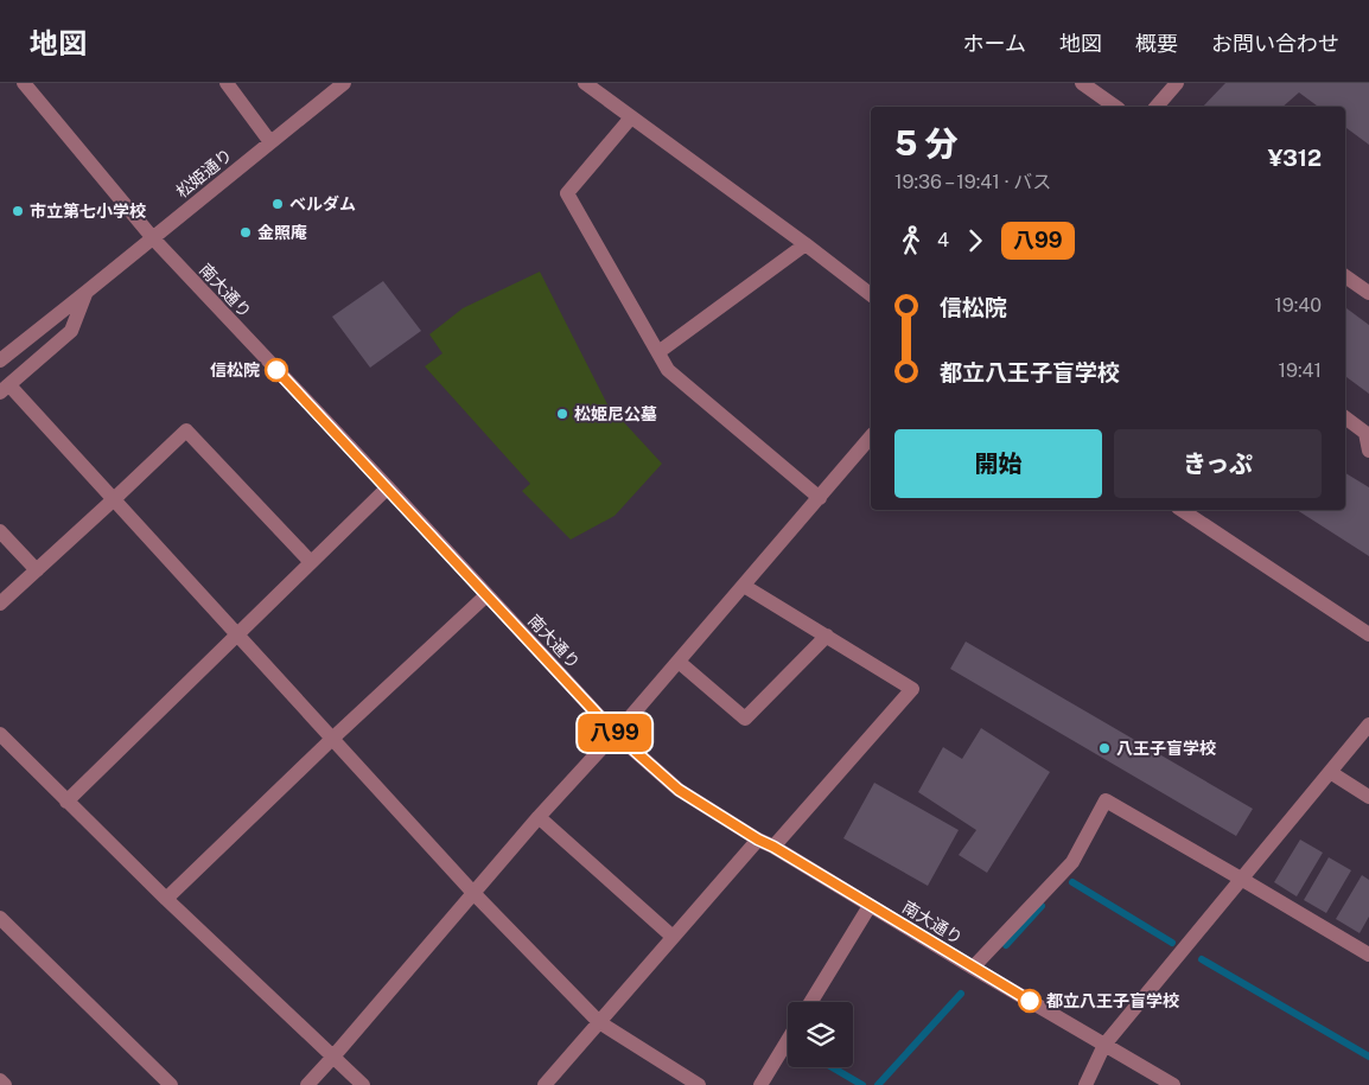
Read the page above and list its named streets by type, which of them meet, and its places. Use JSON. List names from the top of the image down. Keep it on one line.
{"streets":{"street":["松姫通り","南大通り"]},"crossings":[["松姫通り","南大通り"]],"places":["ベルダム","市立第七小学校","金照庵","信松院","松姫尼公墓","八王子盲学校","都立八王子盲学校"],"lines":["bus line 八99"],"page":{"header":"地図","nav":["ホーム","地図","概要","お問い合わせ"],"on_map":"八99","heading":["5 分","19:36 – 19:41 · バス","¥312"],"legs":["4","八99"],"list":[{"name":"信松院","value":"19:40"},{"name":"都立八王子盲学校","value":"19:41"}],"buttons":["開始","きっぷ"]}}
